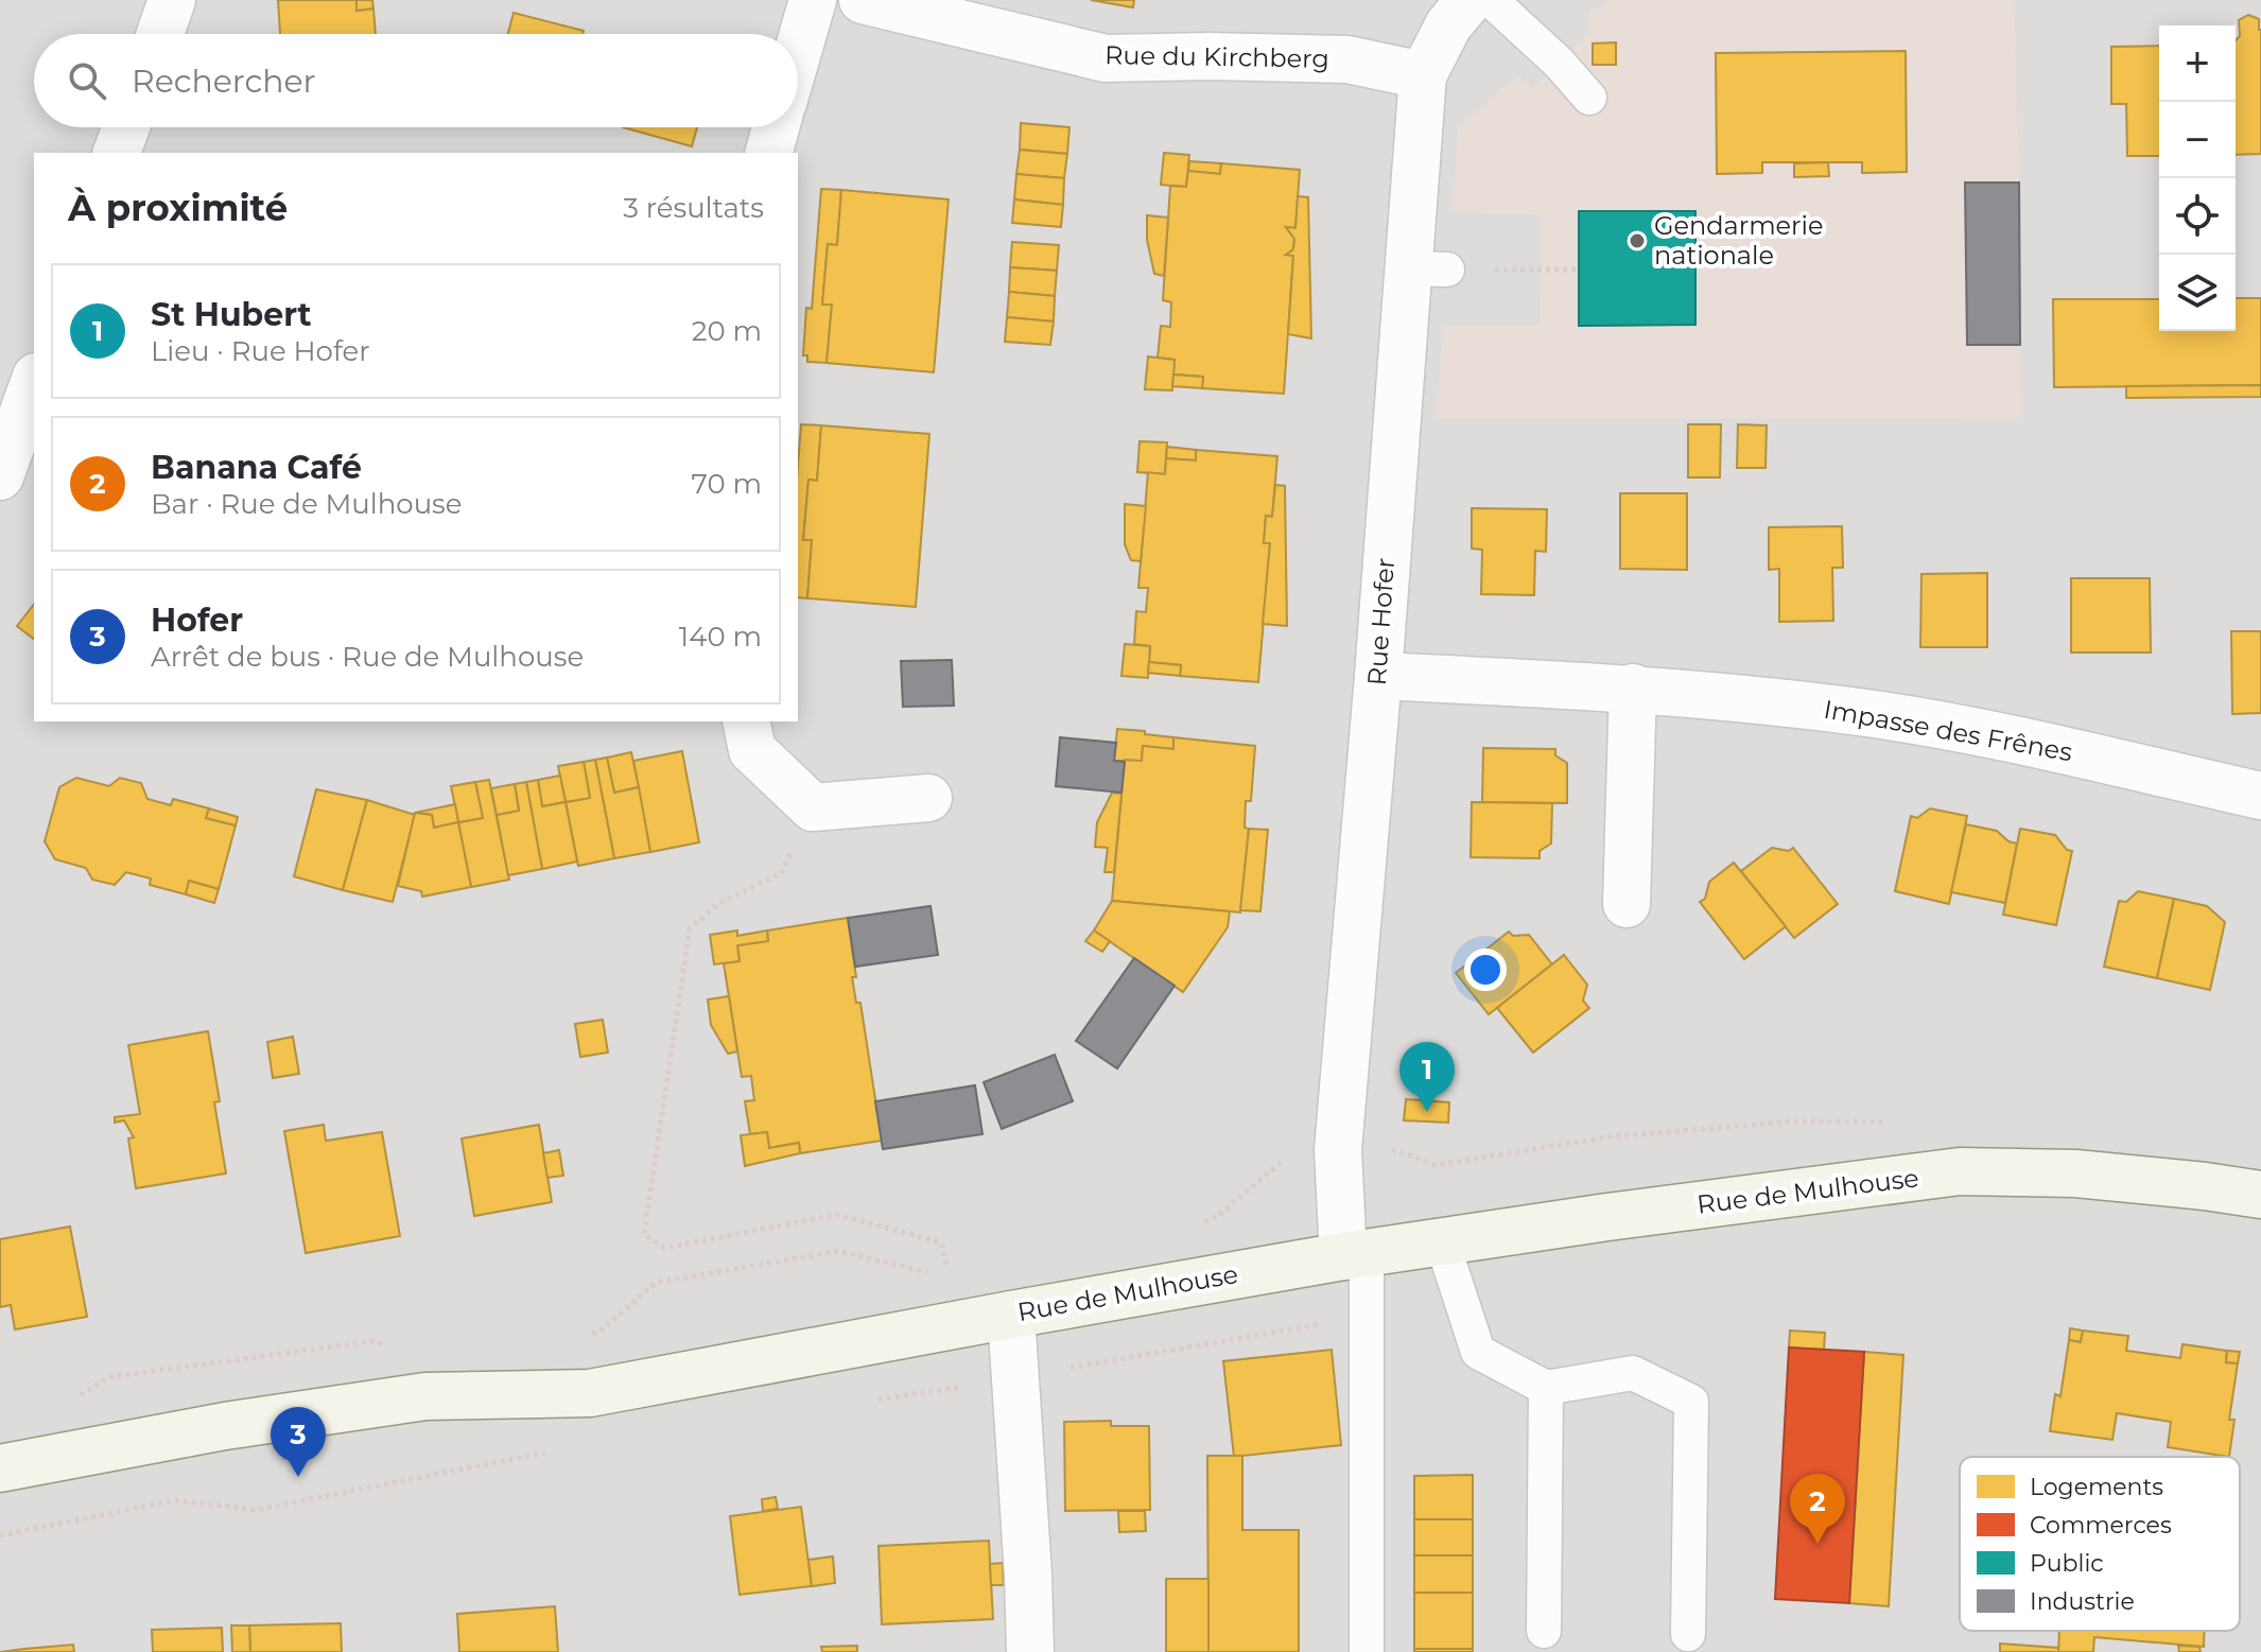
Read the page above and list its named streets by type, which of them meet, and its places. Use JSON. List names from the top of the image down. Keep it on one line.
{"streets":{"main road":["Rue de Mulhouse"],"street":["Rue du Kirchberg","Rue Hofer","Impasse des Frênes"]},"crossings":[["Rue du Kirchberg","Rue Hofer"],["Rue Hofer","Impasse des Frênes"],["Rue Hofer","Rue de Mulhouse"]],"places":["Gendarmerie nationale"],"legend":["Logements","Commerces","Public","Industrie"],"page":{"map_buttons":["+","−"],"search":"Rechercher","heading":["À proximité","3 résultats"],"list":[{"mark":"1","name":"St Hubert","note":"Lieu · Rue Hofer","value":"20 m"},{"mark":"2","name":"Banana Café","note":"Bar · Rue de Mulhouse","value":"70 m"},{"mark":"3","name":"Hofer","note":"Arrêt de bus · Rue de Mulhouse","value":"140 m"}],"pins":["1","3","2"]}}
